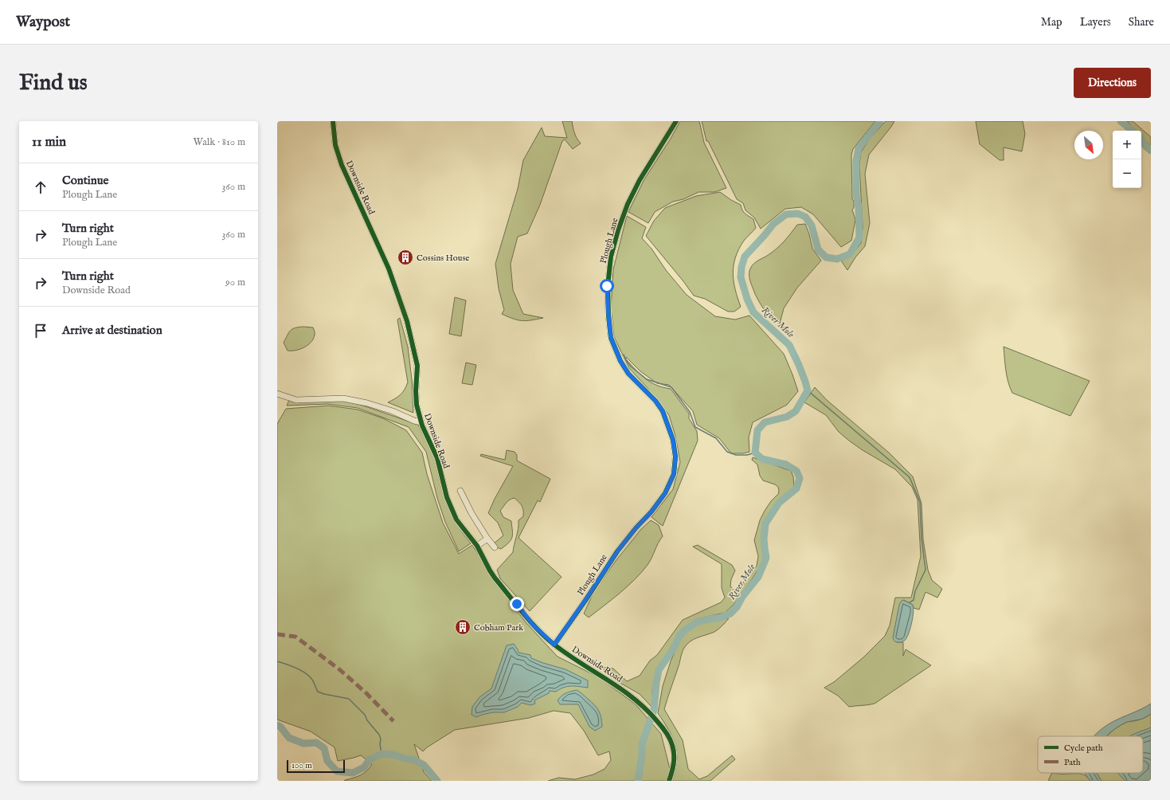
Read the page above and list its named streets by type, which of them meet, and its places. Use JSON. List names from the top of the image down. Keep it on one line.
{"streets":{"street":["Downside Road","Plough Lane"]},"crossings":[["Downside Road","Plough Lane"]],"water":["River Mole"],"places":{"building":["Cossins House","Cobham Park"]},"legend":["Cycle path","Path"],"scale_bar":"100 m","north":"bottom right","page":{"header":"Waypost","nav":["Map","Layers","Share"],"buttons":"Directions","title":"Find us","heading":["11 min","Walk · 810 m"],"map_buttons":["+","−"],"list":[["Continue","Plough Lane","360 m"],["Turn right","Plough Lane","360 m"],["Turn right","Downside Road","90 m"],"Arrive at destination"],"scale":"100 m"}}
